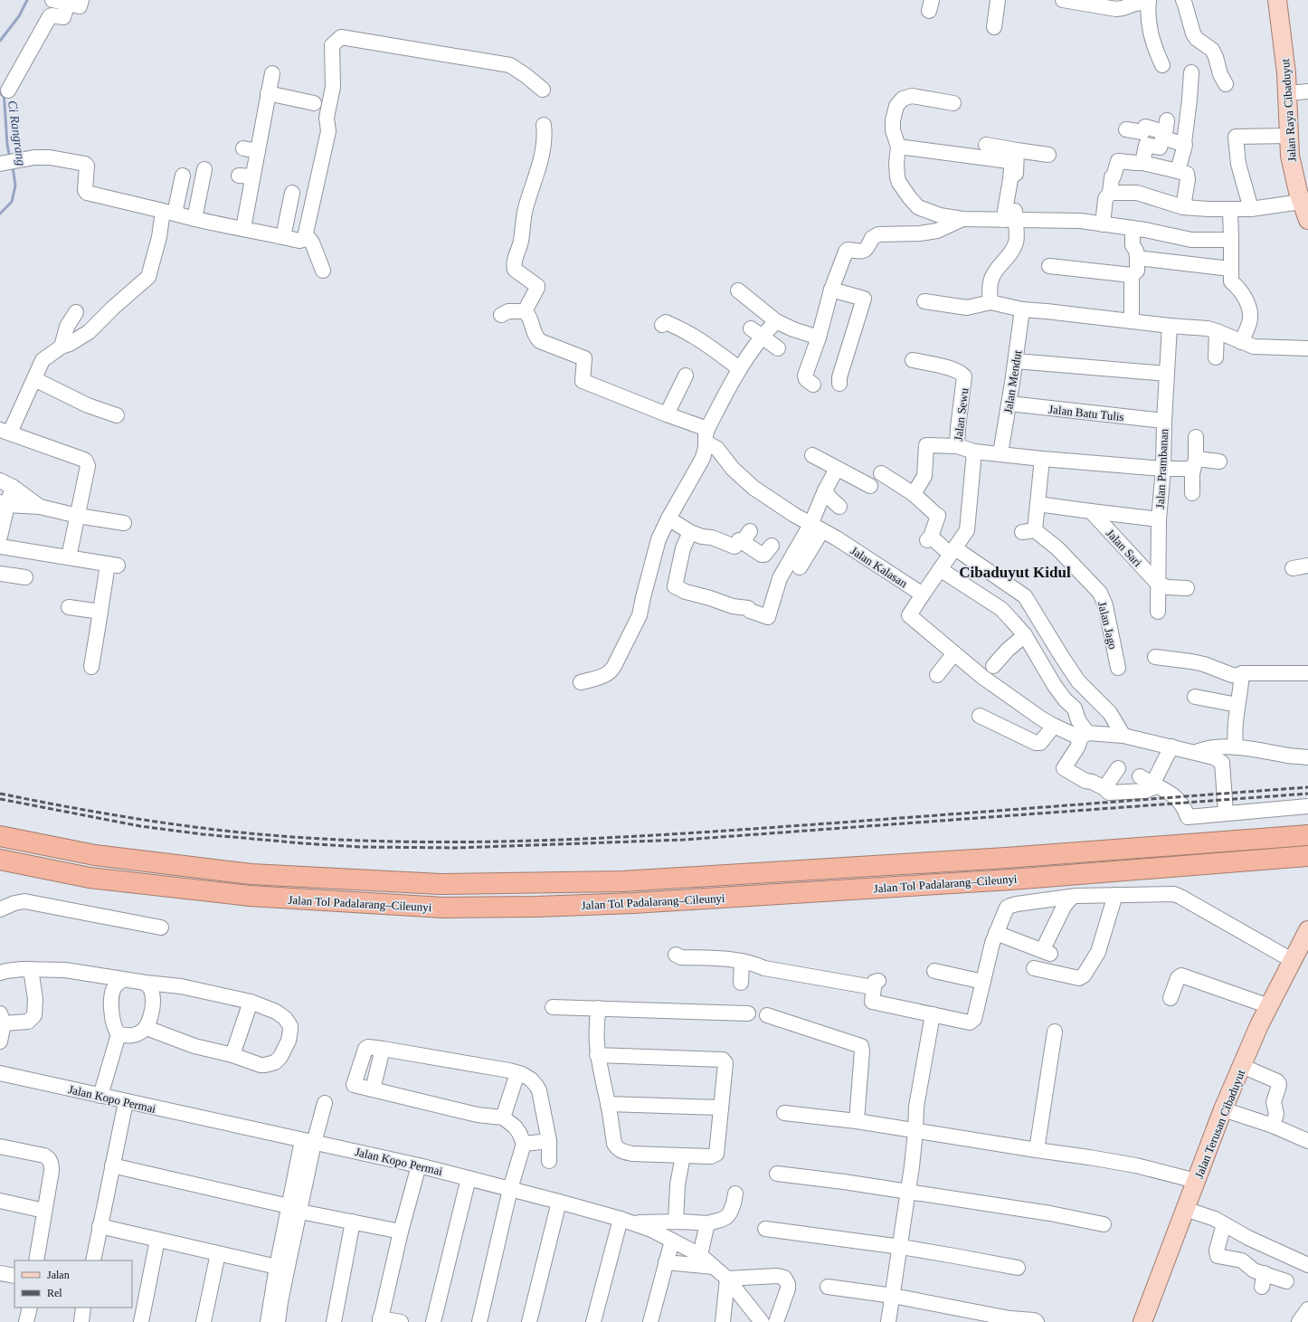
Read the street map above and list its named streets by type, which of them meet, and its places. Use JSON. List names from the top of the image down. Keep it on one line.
{"streets":{"highway":["Jalan Tol Padalarang–Cileunyi"],"main road":["Jalan Raya Cibaduyut","Jalan Terusan Cibaduyut"],"street":["Jalan Mendut","Jalan Batu Tulis","Jalan Sewu","Jalan Prambanan","Jalan Sari","Jalan Kalasan","Jalan Jago","Jalan Kopo Permai"]},"crossings":[["Jalan Mendut","Jalan Batu Tulis"],["Jalan Mendut","Jalan Sewu"],["Jalan Batu Tulis","Jalan Prambanan"],["Jalan Sewu","Jalan Prambanan"],["Jalan Sewu","Jalan Jago"],["Jalan Prambanan","Jalan Sari"]],"districts":["Cibaduyut Kidul"],"water":["Ci Rangrang"],"legend":["Jalan","Rel"]}
